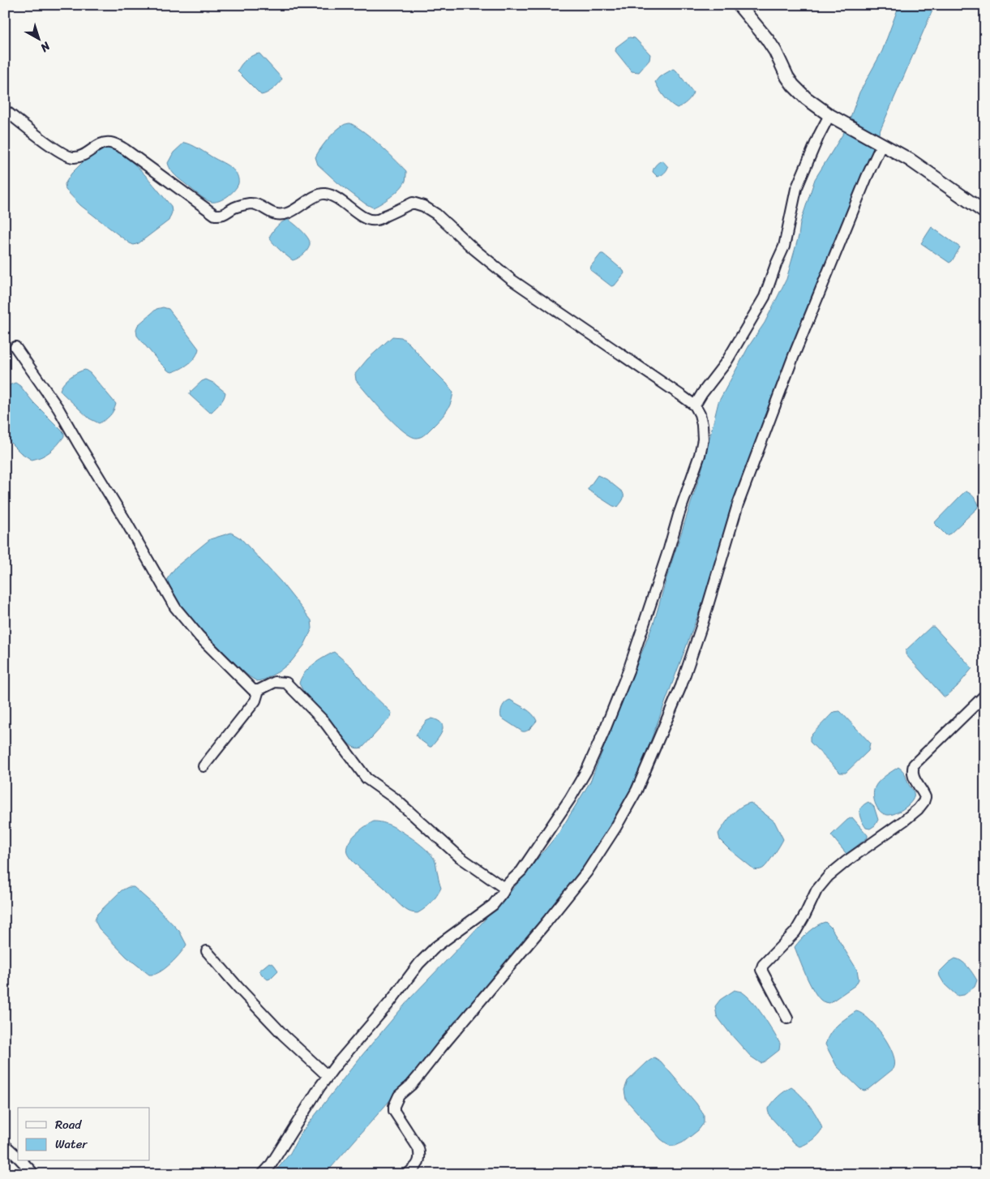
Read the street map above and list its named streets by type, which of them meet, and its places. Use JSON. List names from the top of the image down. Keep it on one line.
{"legend":["Road","Water"],"north":"bottom right"}
